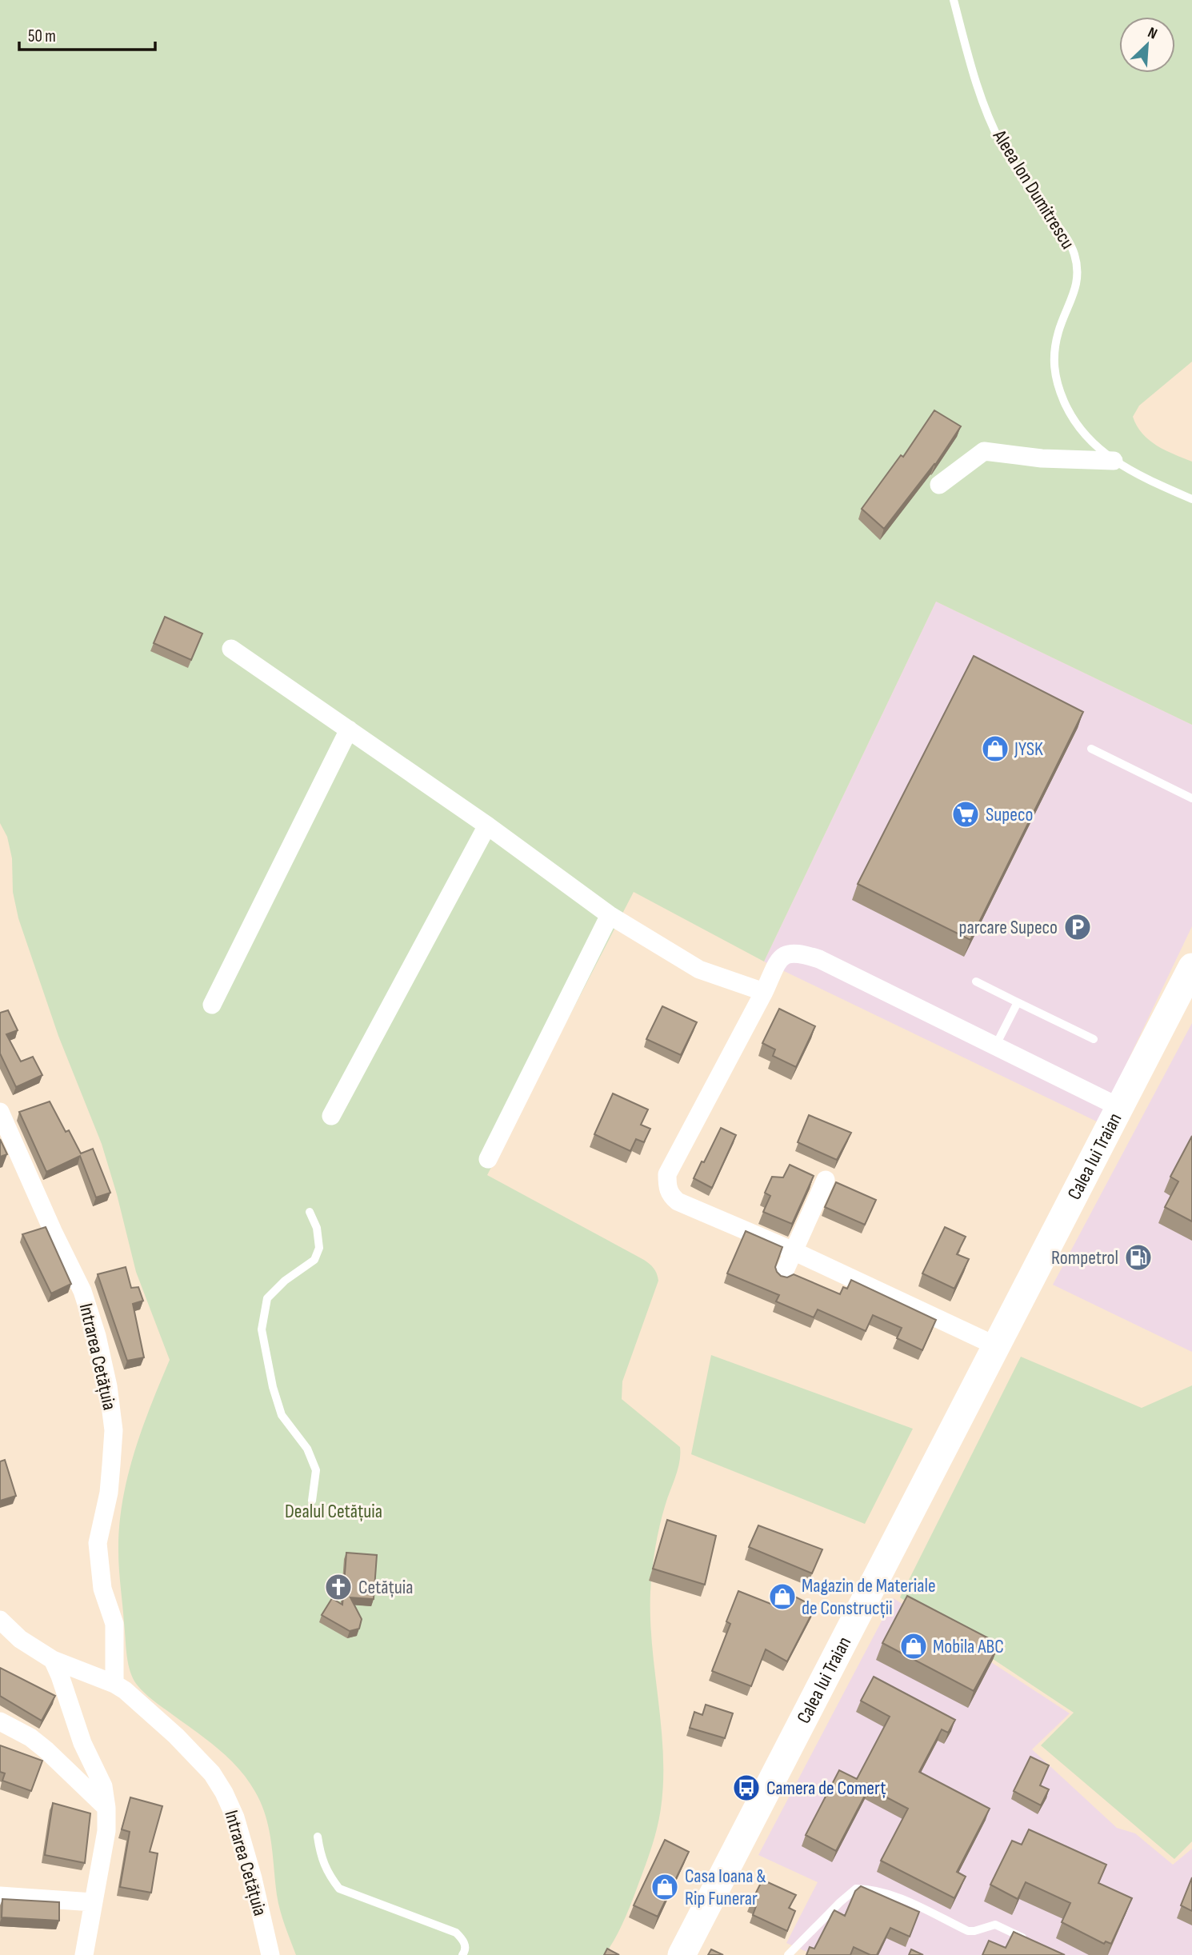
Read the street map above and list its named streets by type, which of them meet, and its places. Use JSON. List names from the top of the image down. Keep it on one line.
{"streets":{"main road":["Calea lui Traian"],"street":["Aleea Ion Dumitrescu","Intrarea Cetățuia"]},"parks":["Dealul Cetățuia"],"places":{"shop":["JYSK","Magazin de Materiale de Construcții","Mobila ABC","Casa Ioana & Rip Funerar"],"supermarket":["Supeco"],"parking":["parcare Supeco"],"fuel station":["Rompetrol"],"church":["Cetățuia"],"bus stop":["Camera de Comerț"]},"scale_bar":"50 m","north":"top right"}
